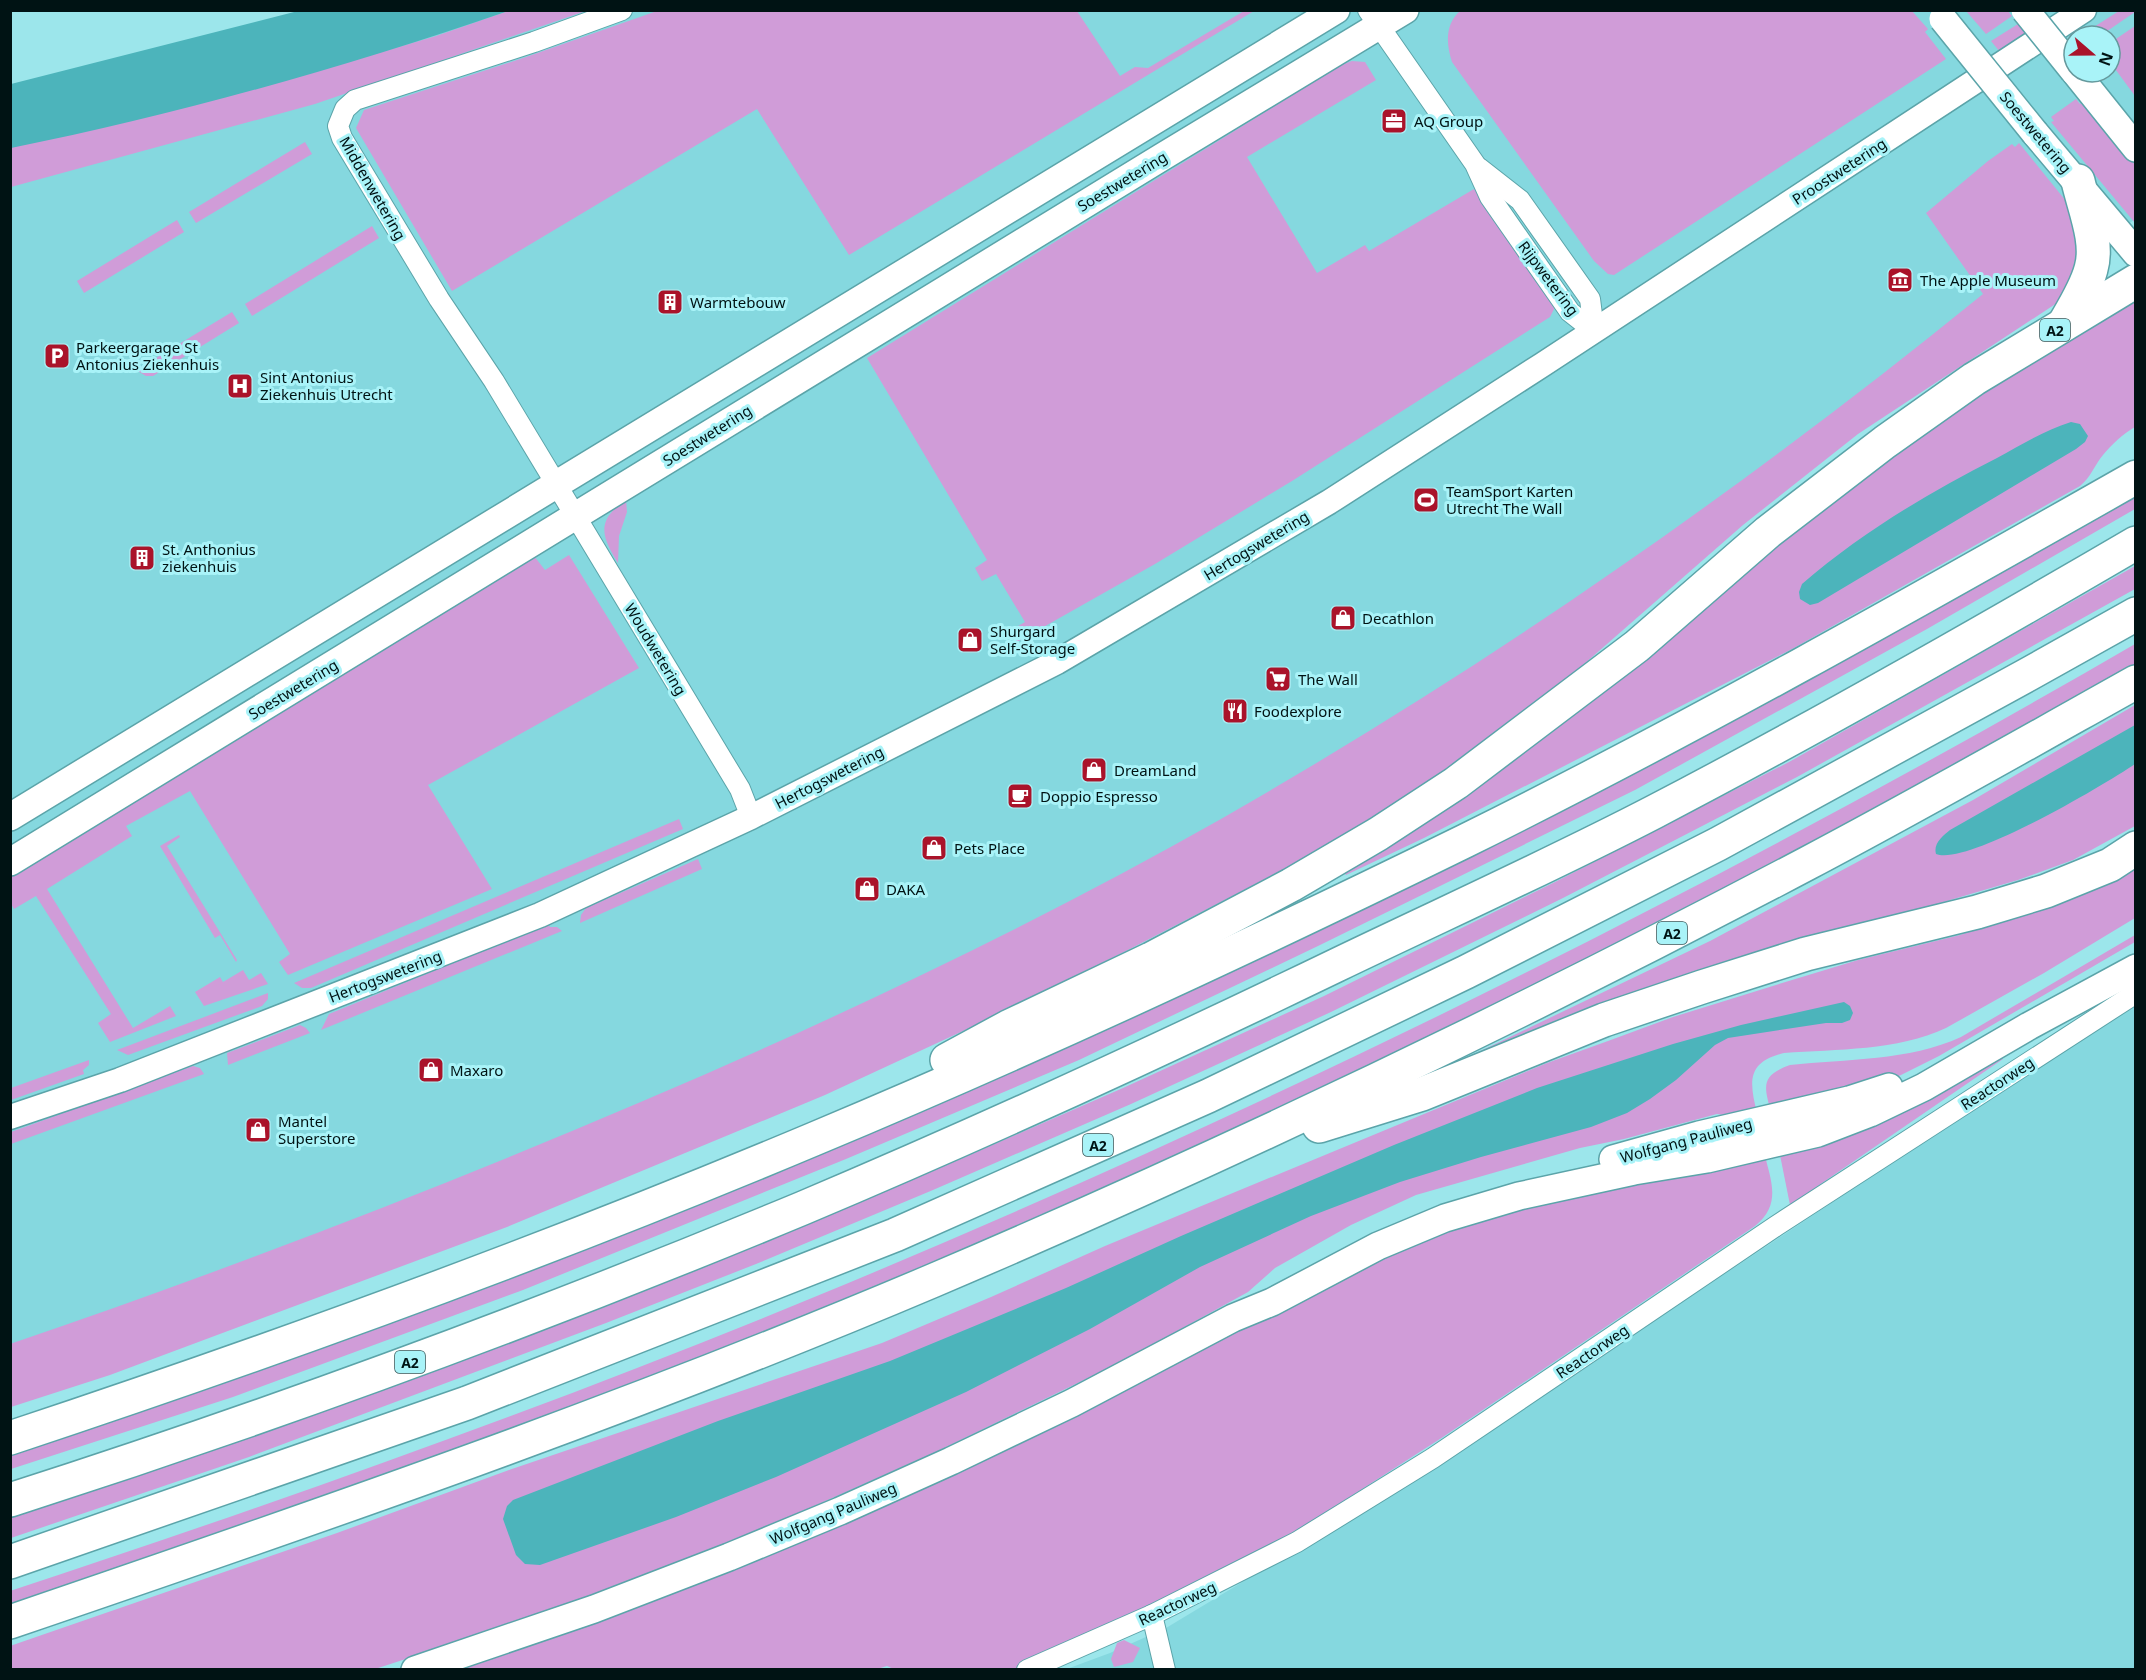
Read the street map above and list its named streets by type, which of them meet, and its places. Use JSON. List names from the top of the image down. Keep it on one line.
{"streets":{"highway":["A2"],"main road":["Soestwetering","Wolfgang Pauliweg"],"street":["Proostwetering","Middenwetering","Rijpwetering","Hertogswetering","Woudwetering","Reactorweg"]},"crossings":[["Soestwetering","Rijpwetering"],["Soestwetering","A2"],["Soestwetering","Woudwetering"],["Proostwetering","Rijpwetering"],["Proostwetering","Hertogswetering"],["Middenwetering","Woudwetering"],["Rijpwetering","Hertogswetering"],["Hertogswetering","Woudwetering"]],"places":{"office":["AQ Group"],"museum":["The Apple Museum"],"building":["Warmtebouw","St. Anthonius ziekenhuis"],"parking":["Parkeergarage St Antonius Ziekenhuis"],"hospital":["Sint Antonius Ziekenhuis Utrecht"],"sports":["TeamSport Karten Utrecht The Wall"],"shop":["Decathlon","Shurgard Self-Storage","DreamLand","Pets Place","DAKA","Maxaro","Mantel Superstore"],"supermarket":["The Wall"],"restaurant":["Foodexplore"],"cafe":["Doppio Espresso"]},"north":"right"}
